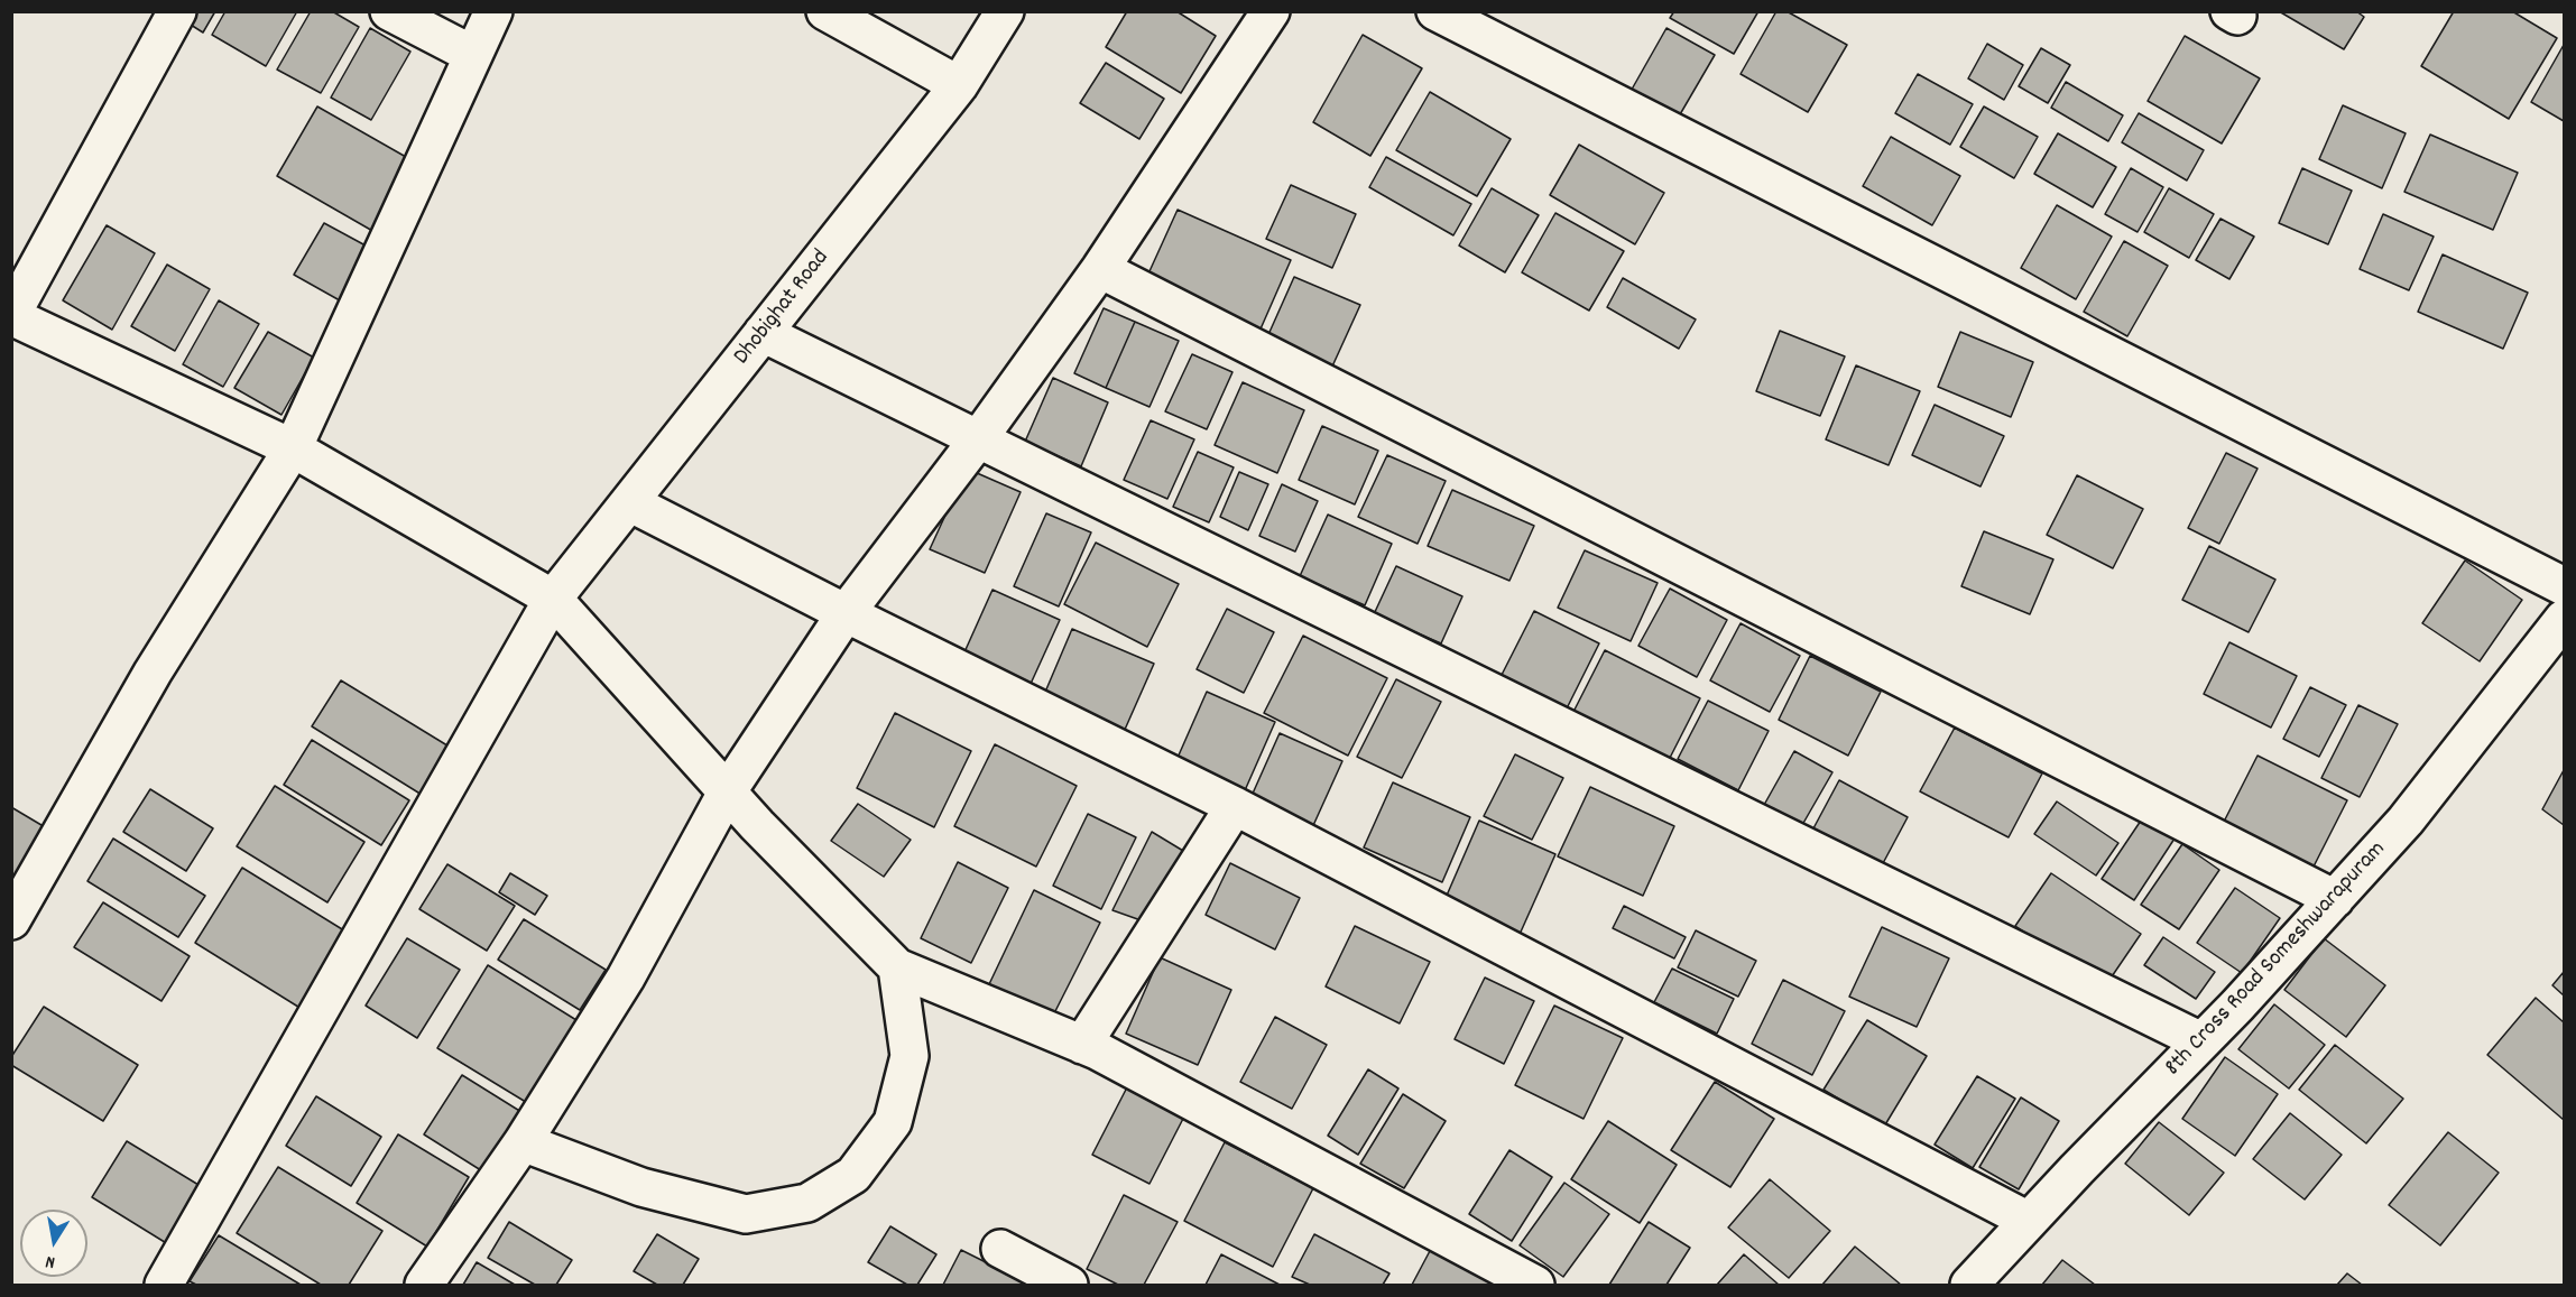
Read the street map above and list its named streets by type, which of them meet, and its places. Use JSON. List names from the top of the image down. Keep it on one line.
{"streets":{"street":["Dhobighat Road","8th Cross Road Someshwarapuram"]},"north":"bottom"}
